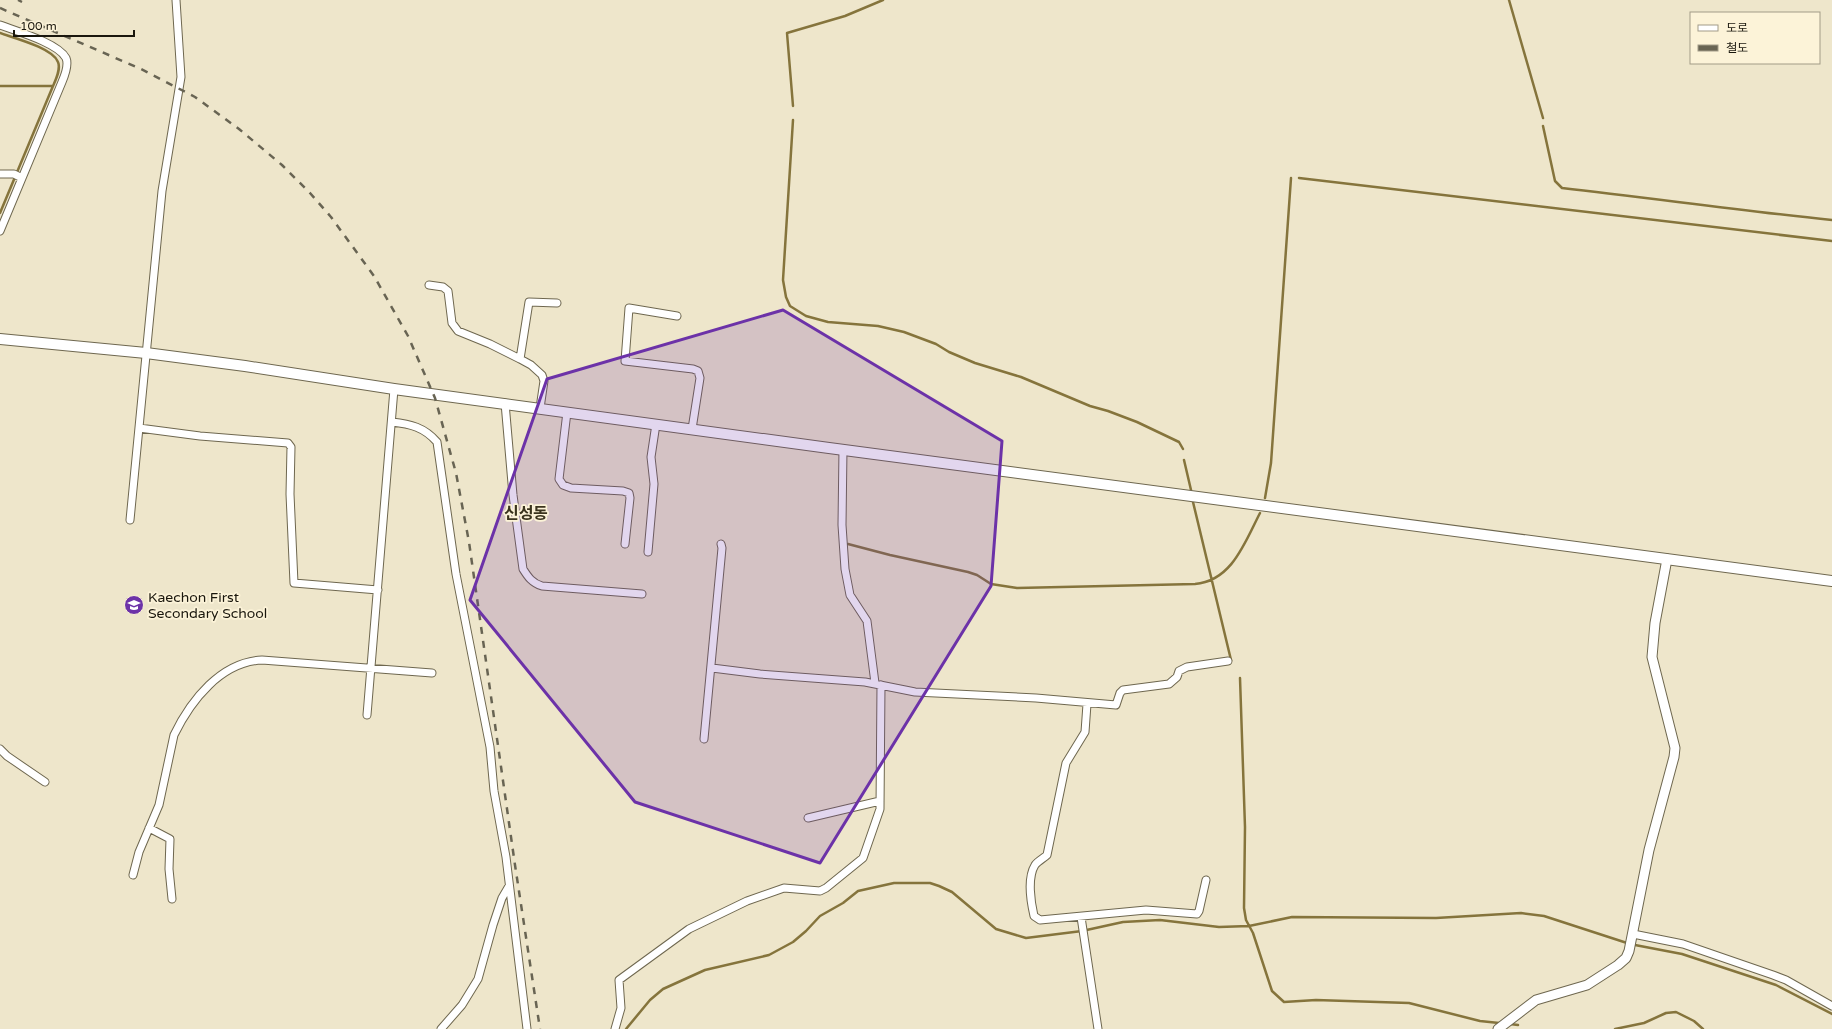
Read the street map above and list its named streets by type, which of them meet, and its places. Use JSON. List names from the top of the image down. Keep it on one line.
{"districts":["신성동"],"places":{"school or university":["Kaechon First Secondary School"]},"legend":["도로","철도"],"scale_bar":"100 m"}
